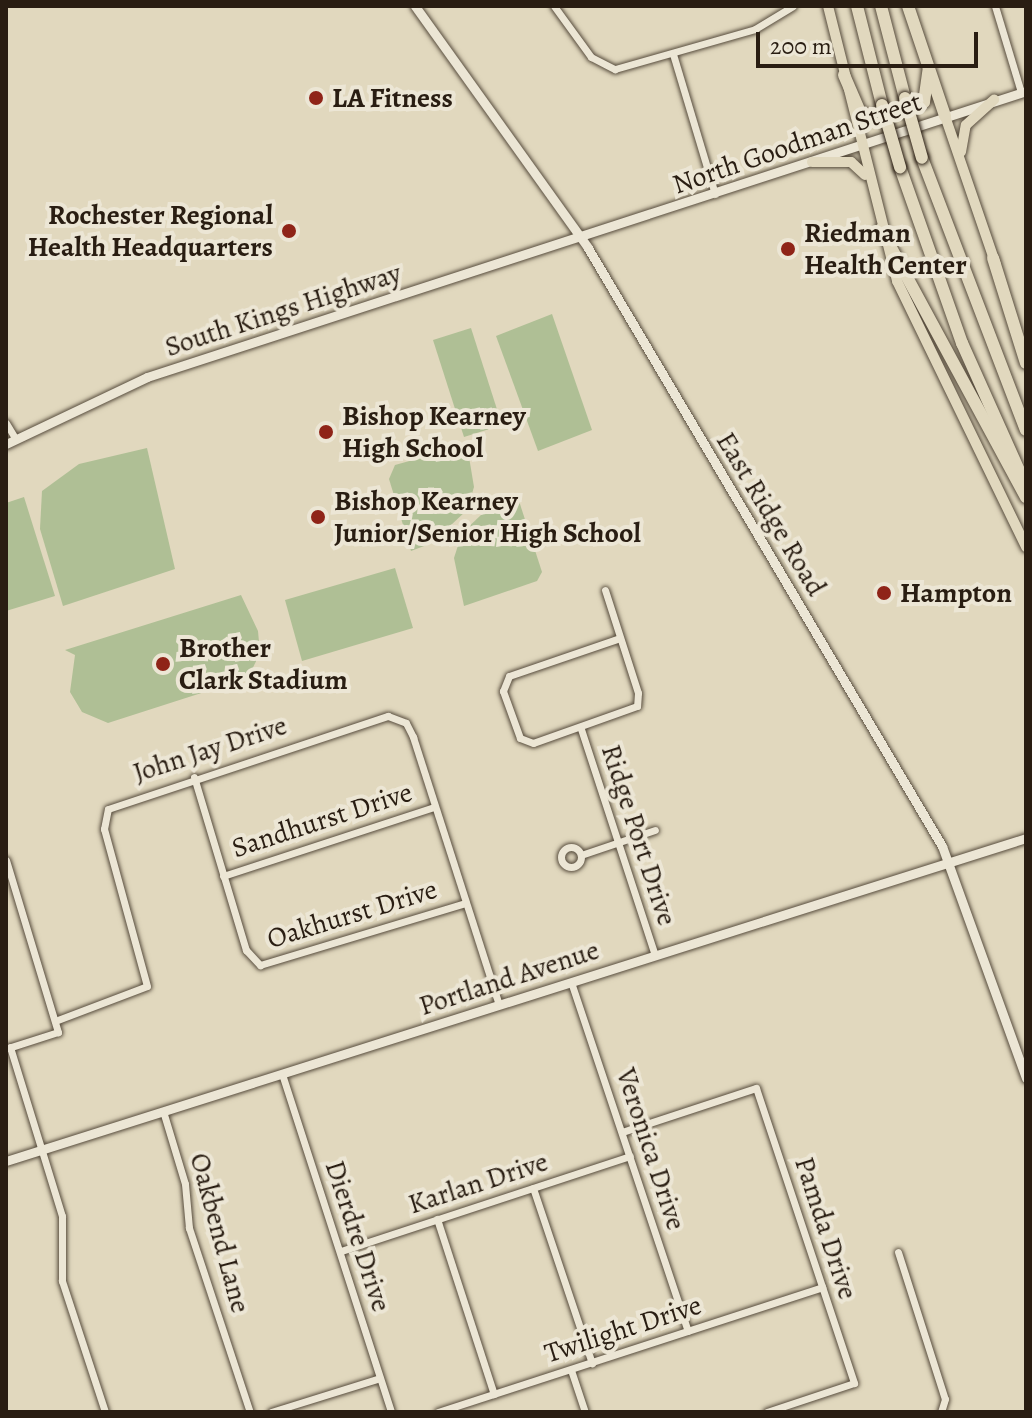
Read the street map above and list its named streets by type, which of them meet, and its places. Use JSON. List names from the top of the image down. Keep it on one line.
{"streets":{"main road":["North Goodman Street","South Kings Highway","East Ridge Road","Portland Avenue"],"street":["John Jay Drive","Sandhurst Drive","Ridge Port Drive","Oakhurst Drive","Veronica Drive","Karlan Drive","Pamda Drive","Oakbend Lane","Dierdre Drive","Twilight Drive"]},"crossings":[["North Goodman Street","South Kings Highway"],["North Goodman Street","East Ridge Road"],["South Kings Highway","East Ridge Road"],["East Ridge Road","Portland Avenue"],["John Jay Drive","Sandhurst Drive"],["John Jay Drive","Oakhurst Drive"],["John Jay Drive","Portland Avenue"],["Sandhurst Drive","Oakhurst Drive"],["Ridge Port Drive","Portland Avenue"],["Portland Avenue","Veronica Drive"],["Portland Avenue","Oakbend Lane"],["Portland Avenue","Dierdre Drive"],["Veronica Drive","Karlan Drive"],["Veronica Drive","Pamda Drive"],["Veronica Drive","Twilight Drive"],["Karlan Drive","Dierdre Drive"],["Pamda Drive","Twilight Drive"]],"places":["LA Fitness","Rochester Regional Health Headquarters","Riedman Health Center","Bishop Kearney High School","Bishop Kearney Junior/Senior High School","Hampton","Brother Clark Stadium"],"scale_bar":"200 m"}
